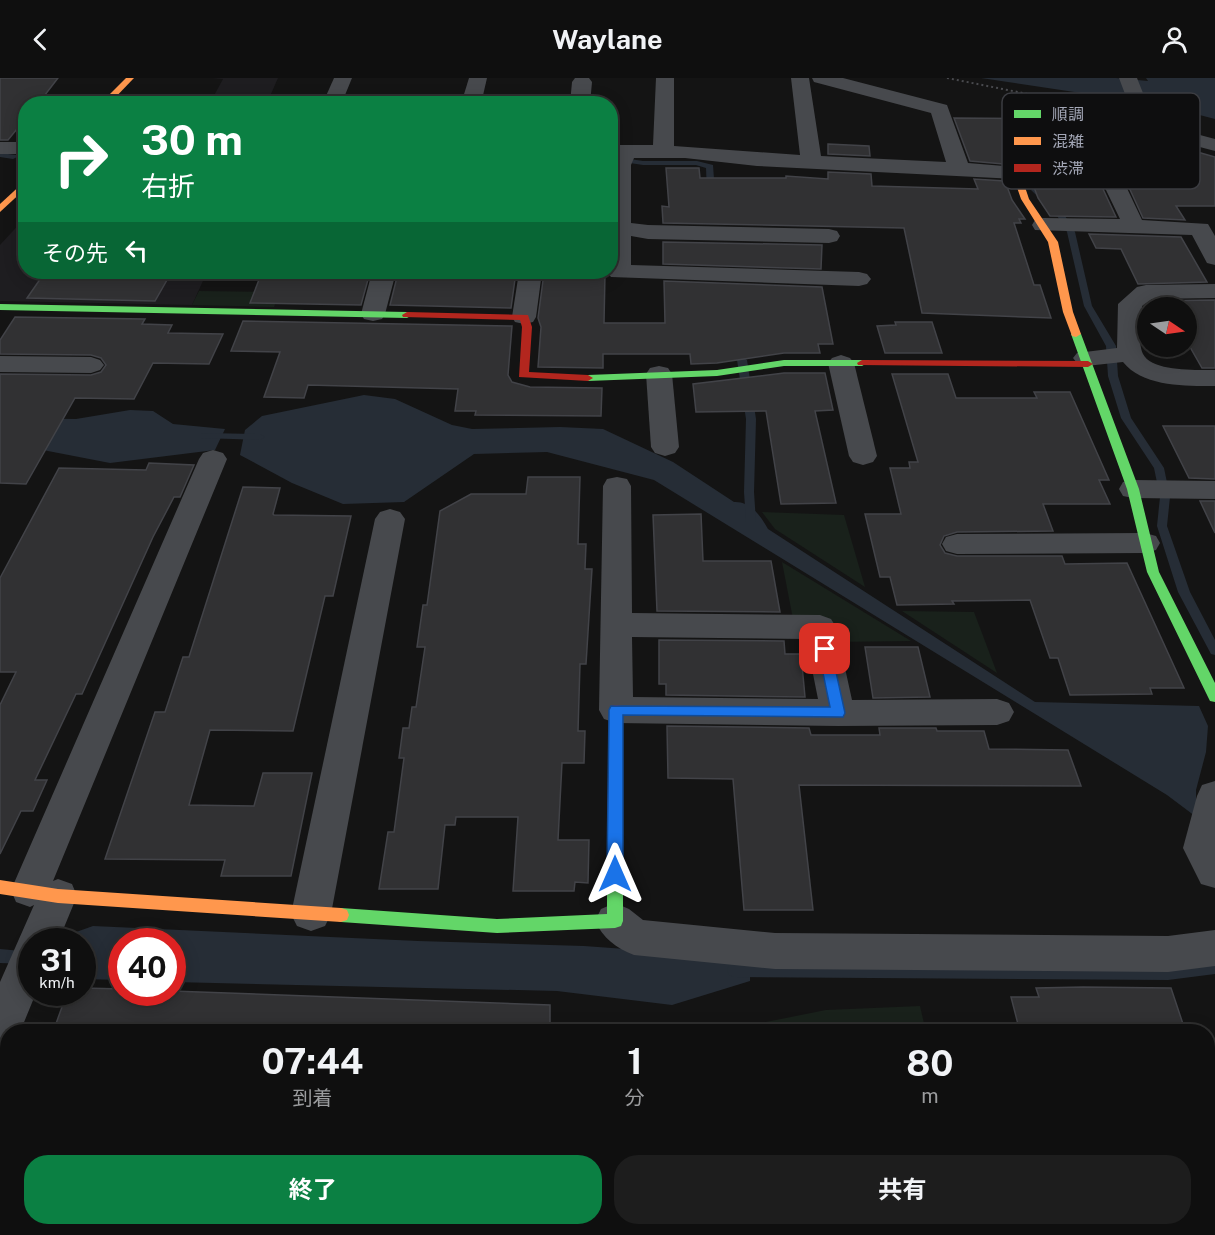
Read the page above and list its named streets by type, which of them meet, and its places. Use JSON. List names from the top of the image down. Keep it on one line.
{"legend":["順調","混雑","渋滞"],"north":"right","page":{"header":"Waylane","turn":["30 m","右折"],"then":"その先","speed":"31 km/h","limit":"40","eta":["07:44","到着","1","分","80","m"],"buttons":["終了","共有"]}}
